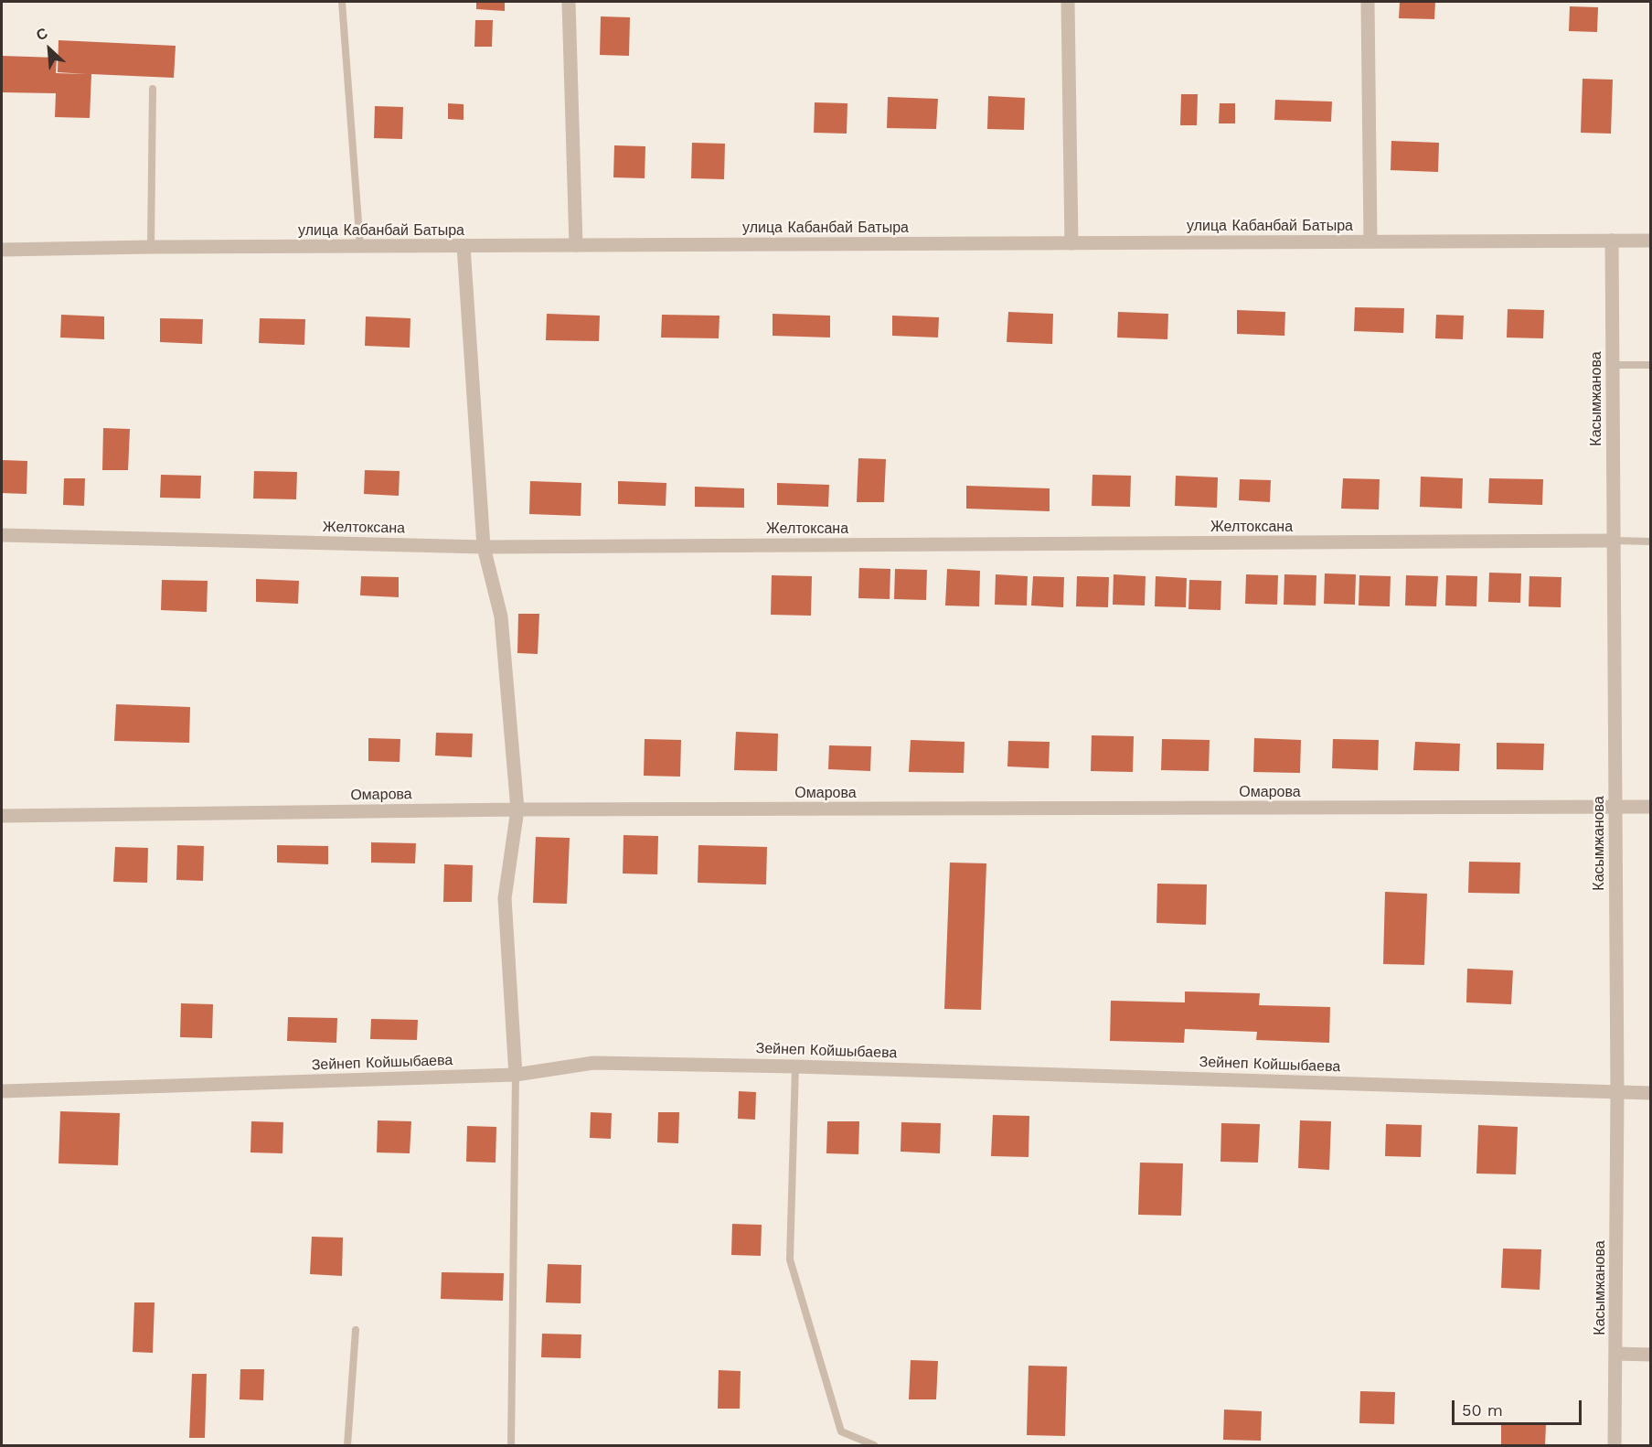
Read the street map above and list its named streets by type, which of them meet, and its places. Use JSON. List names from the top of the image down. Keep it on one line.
{"streets":{"street":["улица Кабанбай Батыра","Касымжанова","Желтоксана","Омарова","Зейнеп Койшыбаева"]},"crossings":[["улица Кабанбай Батыра","Касымжанова"],["Касымжанова","Желтоксана"],["Касымжанова","Омарова"],["Касымжанова","Зейнеп Койшыбаева"]],"scale_bar":"50 m","north":"top left"}
